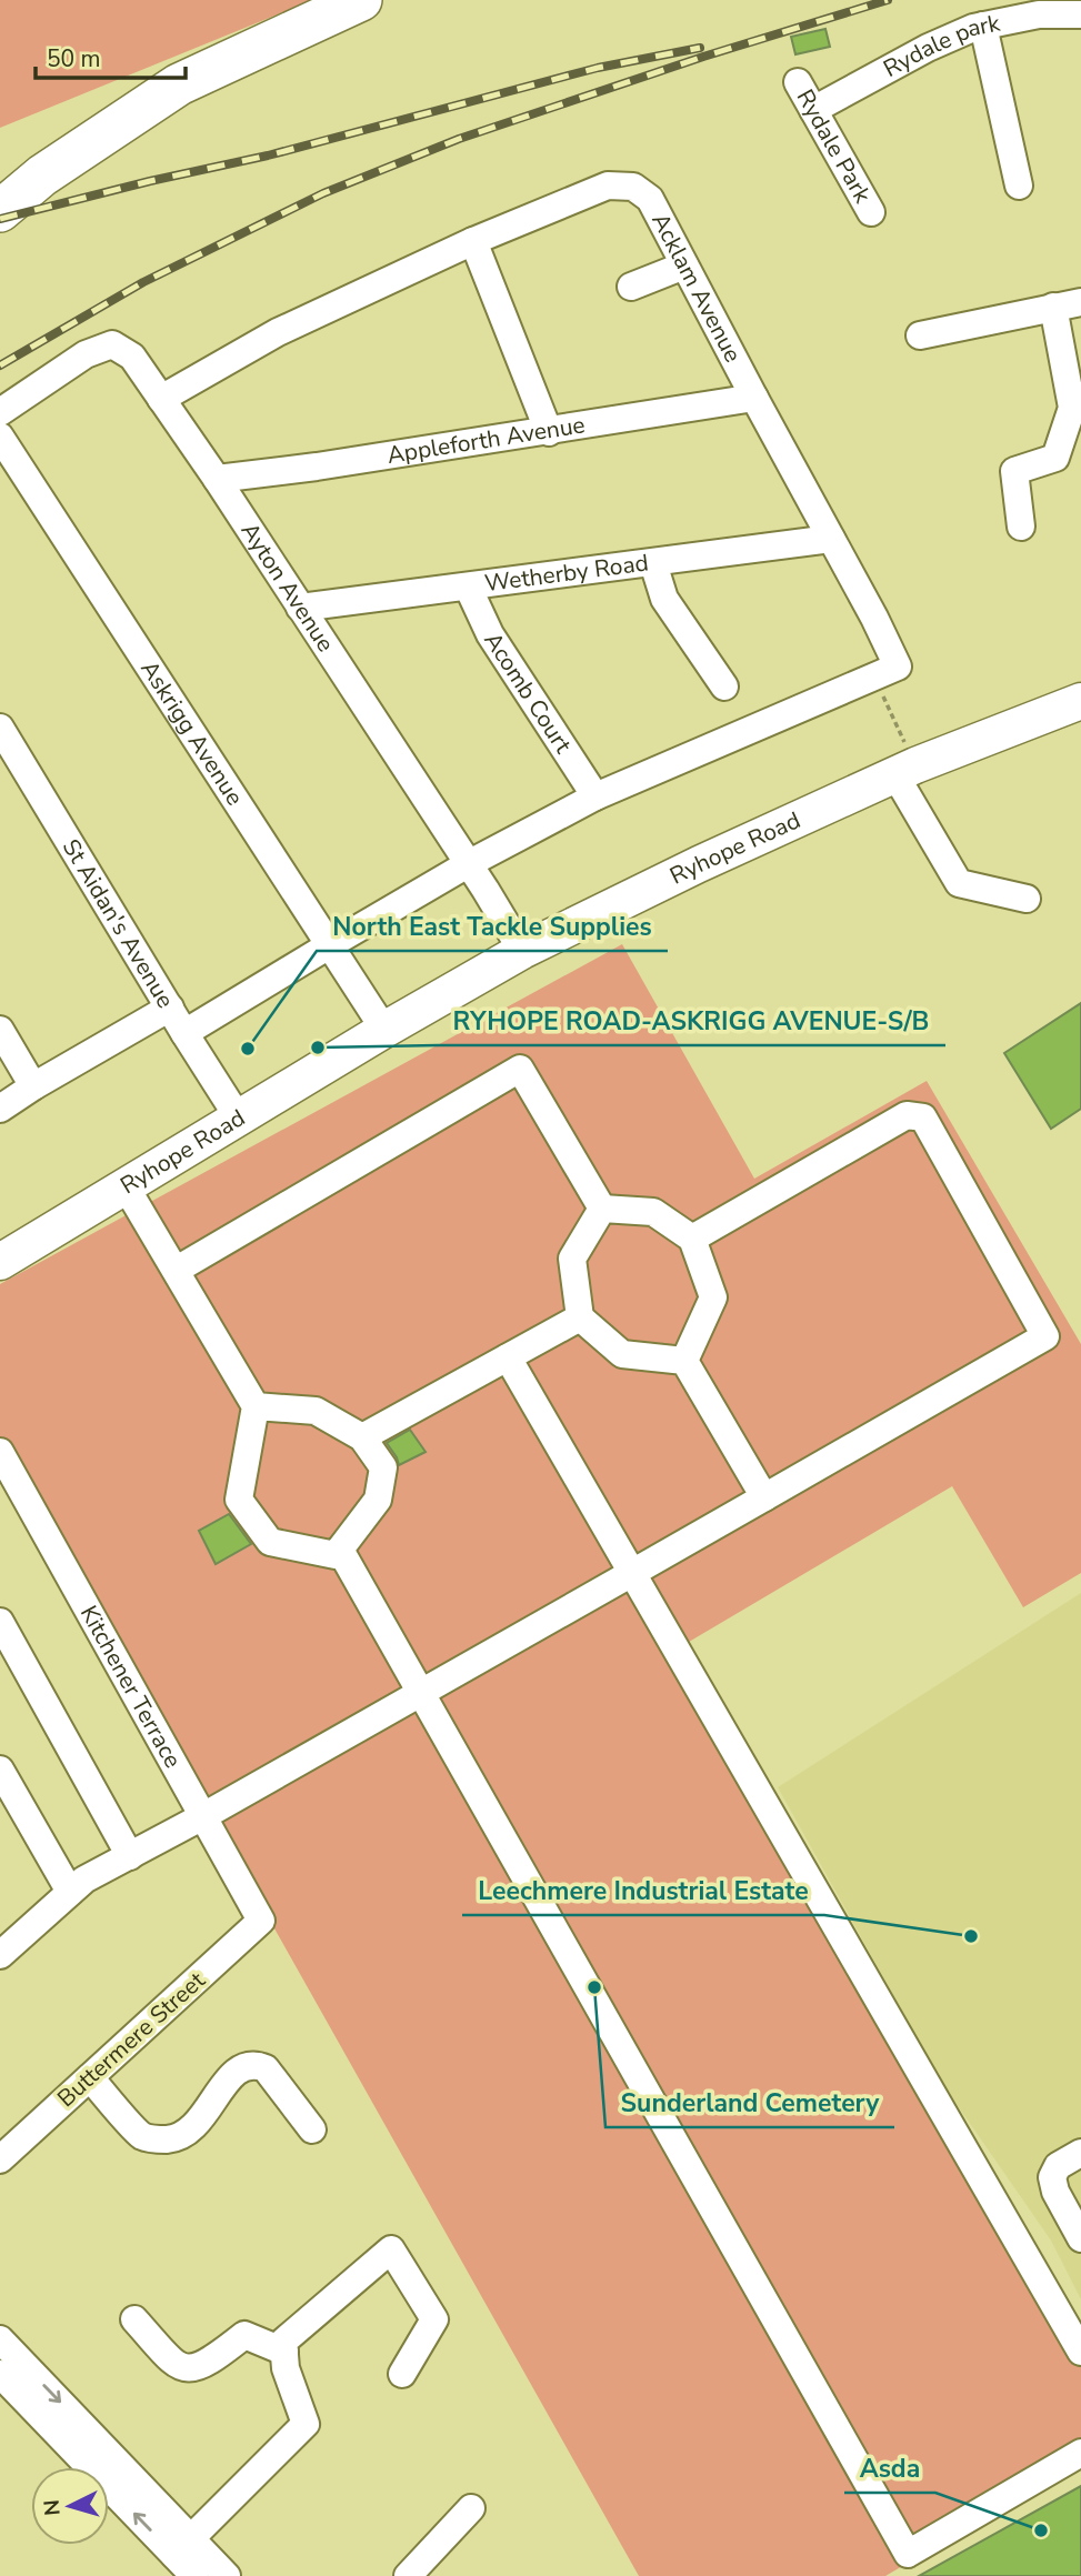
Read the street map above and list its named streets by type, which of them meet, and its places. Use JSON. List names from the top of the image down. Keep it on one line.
{"streets":{"main road":["Ryhope Road"],"street":["Rydale park","Rydale Park","Acklam Avenue","Appleforth Avenue","Wetherby Road","Ayton Avenue","Acomb Court","Askrigg Avenue","St Aidan's Avenue","Kitchener Terrace","Buttermere Street"]},"crossings":[["Rydale park","Rydale Park"],["Acklam Avenue","Appleforth Avenue"],["Acklam Avenue","Wetherby Road"],["Acklam Avenue","Ayton Avenue"],["Appleforth Avenue","Ayton Avenue"],["Wetherby Road","Ayton Avenue"],["Wetherby Road","Acomb Court"],["Ayton Avenue","Ryhope Road"],["Askrigg Avenue","Ryhope Road"],["Ryhope Road","St Aidan's Avenue"],["Kitchener Terrace","Buttermere Street"]],"places":["RYHOPE ROAD-ASKRIGG AVENUE-S/B","North East Tackle Supplies","Leechmere Industrial Estate","Sunderland Cemetery","Asda"],"scale_bar":"50 m","north":"left"}
